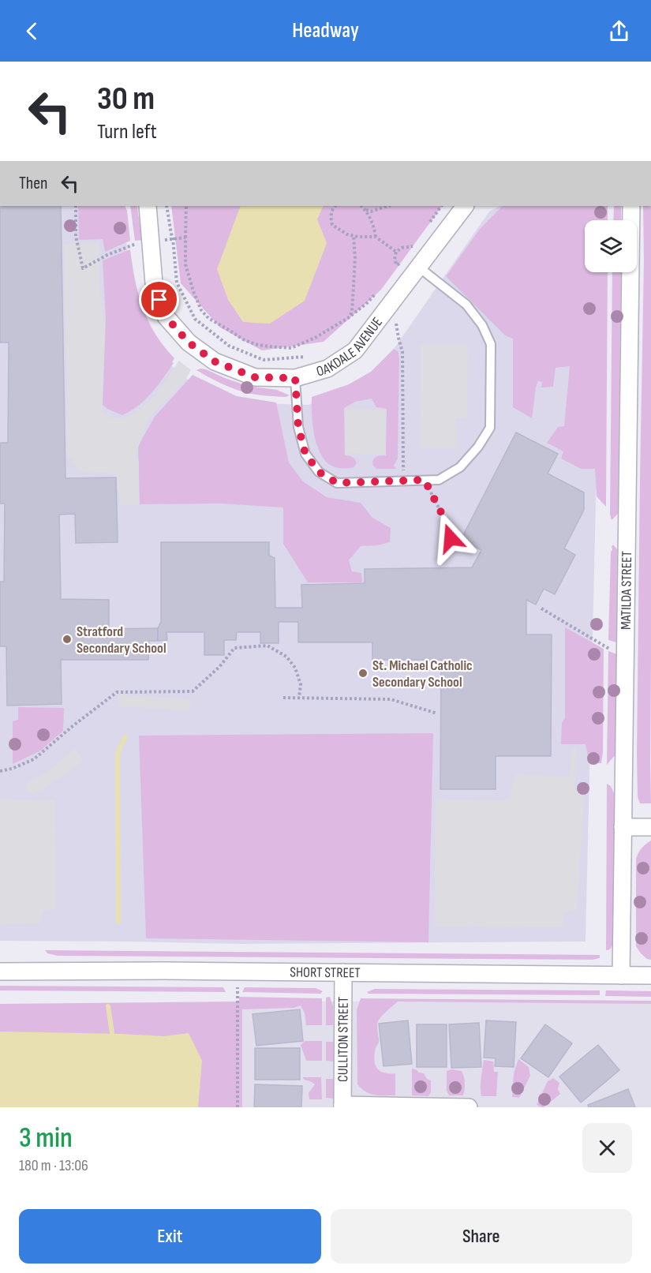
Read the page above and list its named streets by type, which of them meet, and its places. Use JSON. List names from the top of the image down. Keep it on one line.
{"streets":{"street":["OAKDALE AVENUE","MATILDA STREET","SHORT STREET","CULLITON STREET"]},"crossings":[["MATILDA STREET","SHORT STREET"],["SHORT STREET","CULLITON STREET"]],"places":["Stratford Secondary School","St. Michael Catholic Secondary School"],"page":{"header":"Headway","turn":["30 m","Turn left"],"then":"Then","heading":["3 min","180 m · 13:06"],"buttons":["Exit","Share"]}}
